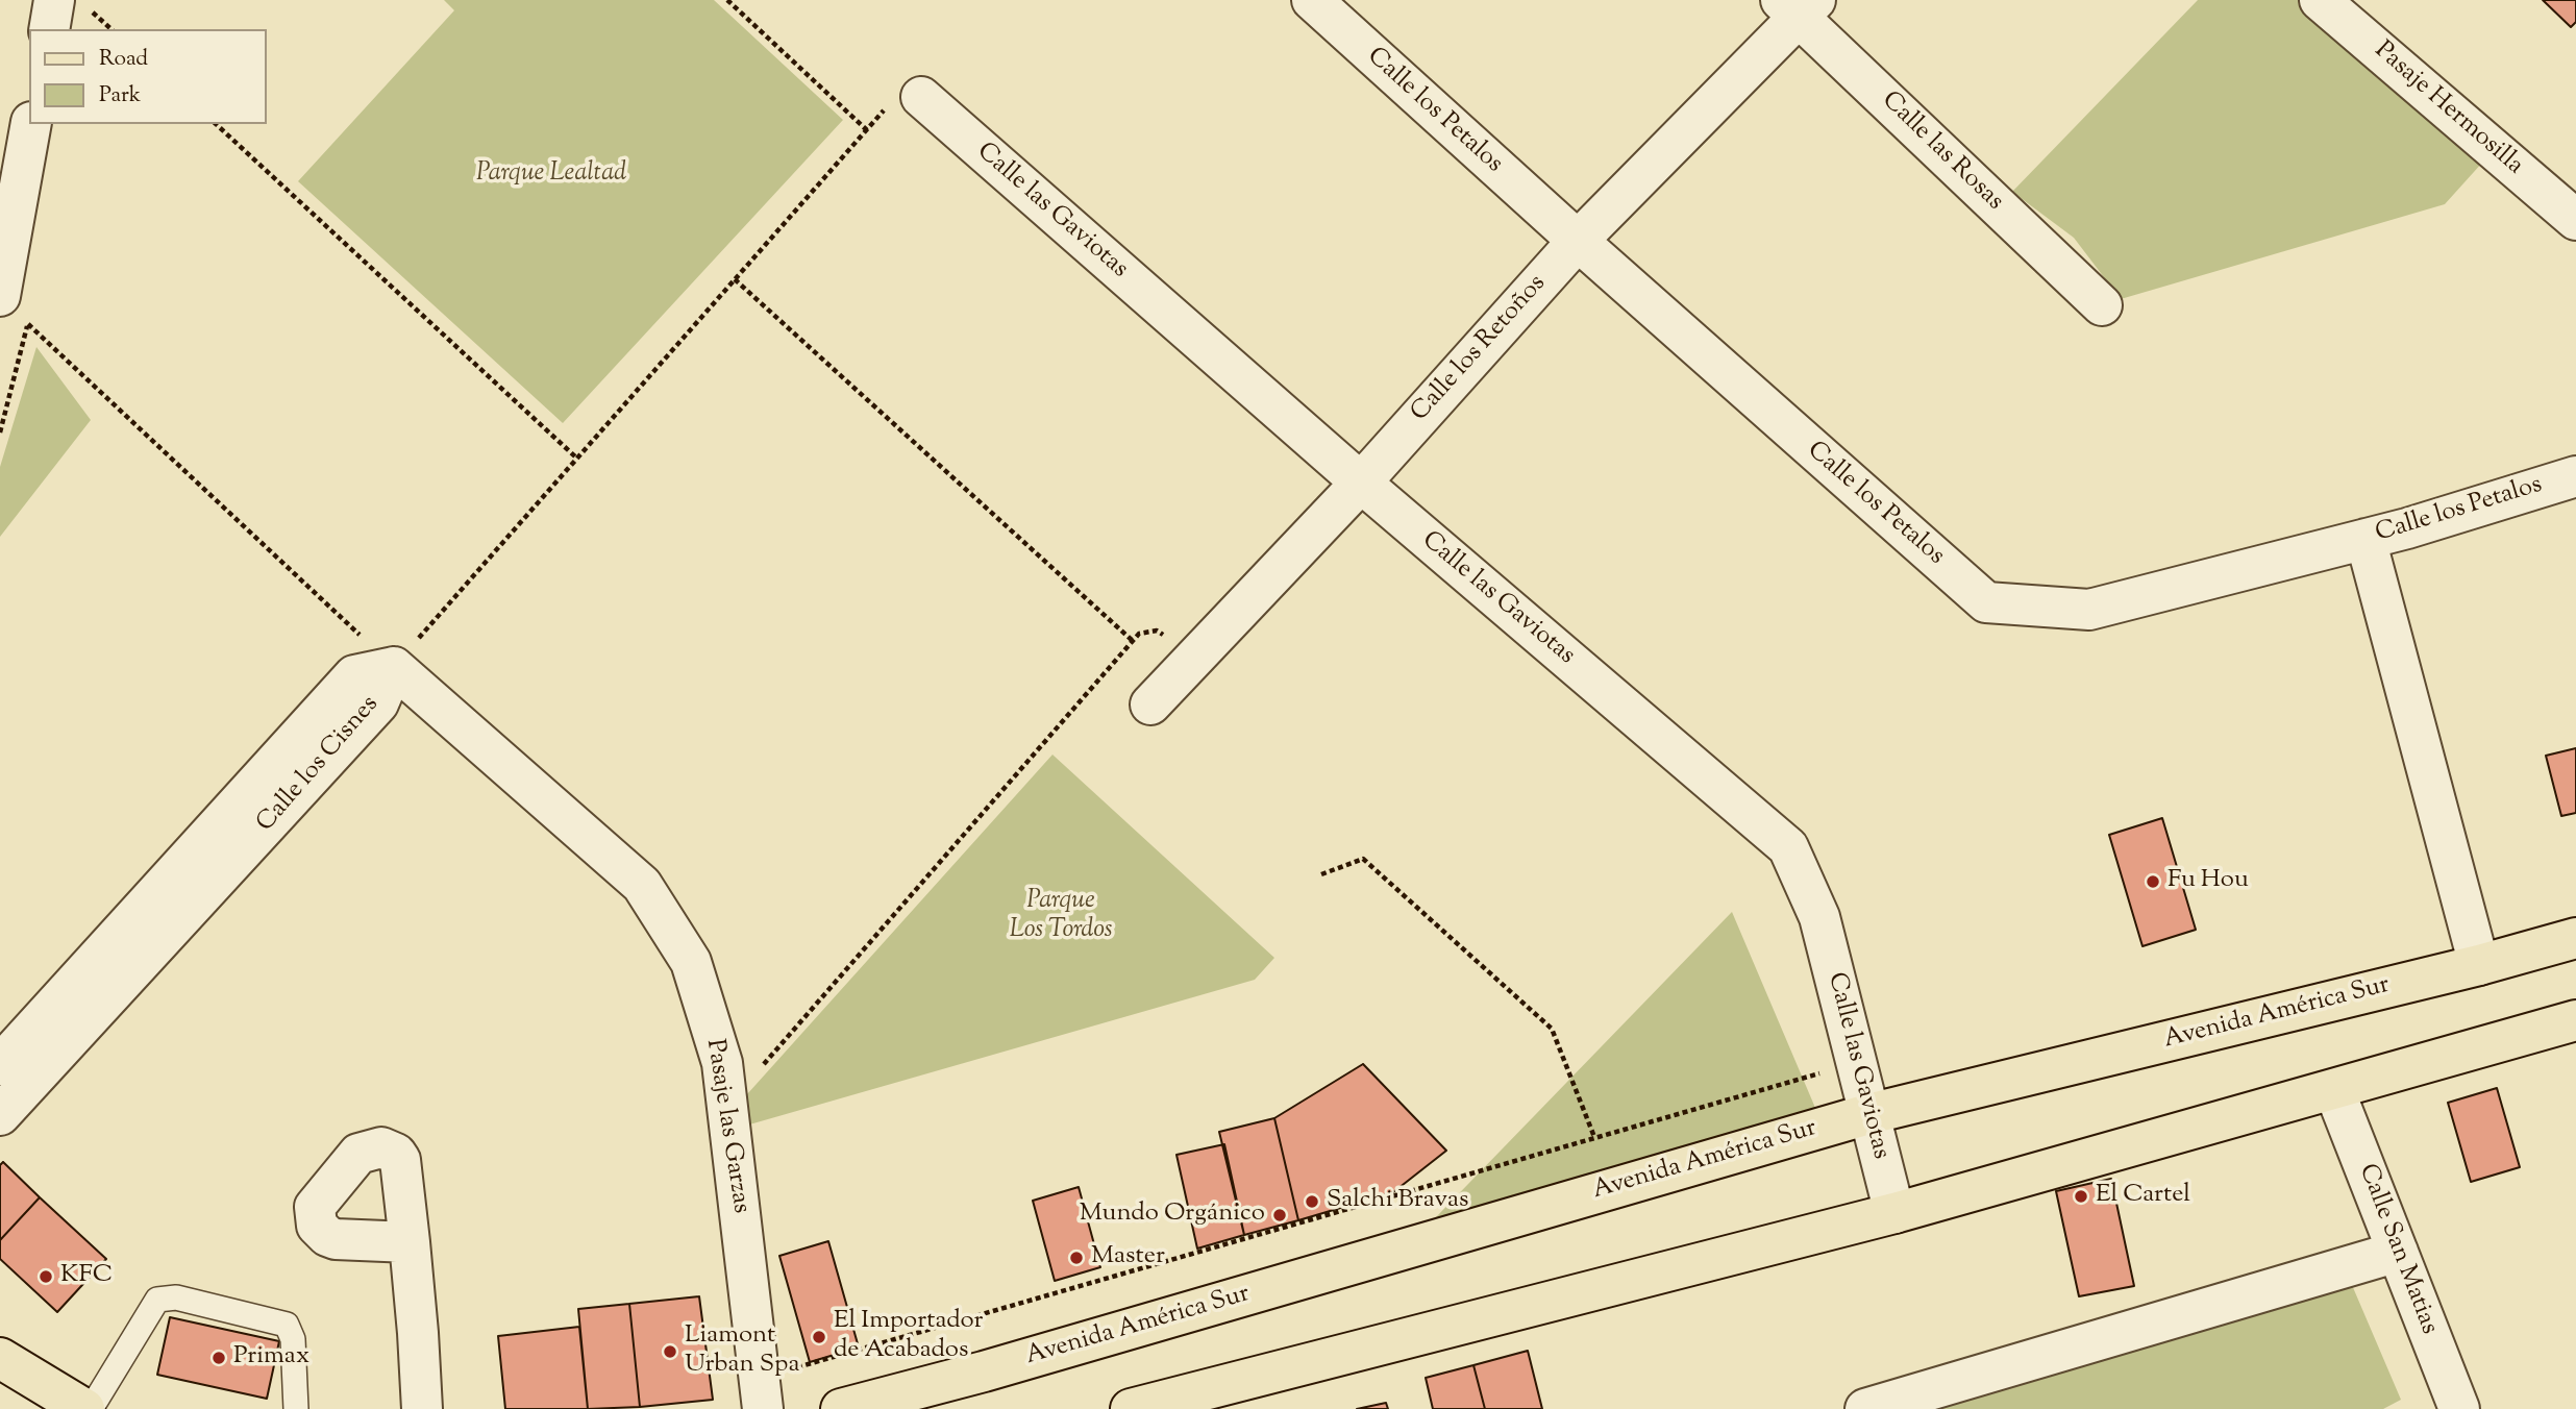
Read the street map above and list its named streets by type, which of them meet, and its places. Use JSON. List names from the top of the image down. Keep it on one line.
{"streets":{"main road":["Avenida América Sur"],"street":["Pasaje Hermosilla","Calle los Petalos","Calle las Rosas","Calle las Gaviotas","Calle los Retoños","Calle los Cisnes","Pasaje las Garzas","Calle San Matias"]},"crossings":[["Calle los Petalos","Calle los Retoños"],["Calle las Rosas","Calle los Retoños"],["Calle las Gaviotas","Calle los Retoños"],["Calle las Gaviotas","Avenida América Sur"],["Calle los Cisnes","Pasaje las Garzas"]],"parks":["Parque Lealtad","Parque Los Tordos"],"places":["Fu Hou","El Cartel","Salchi Bravas","Mundo Orgánico","Master","KFC","El Importador de Acabados","Liamont Urban Spa","Primax"],"legend":["Road","Park"]}
